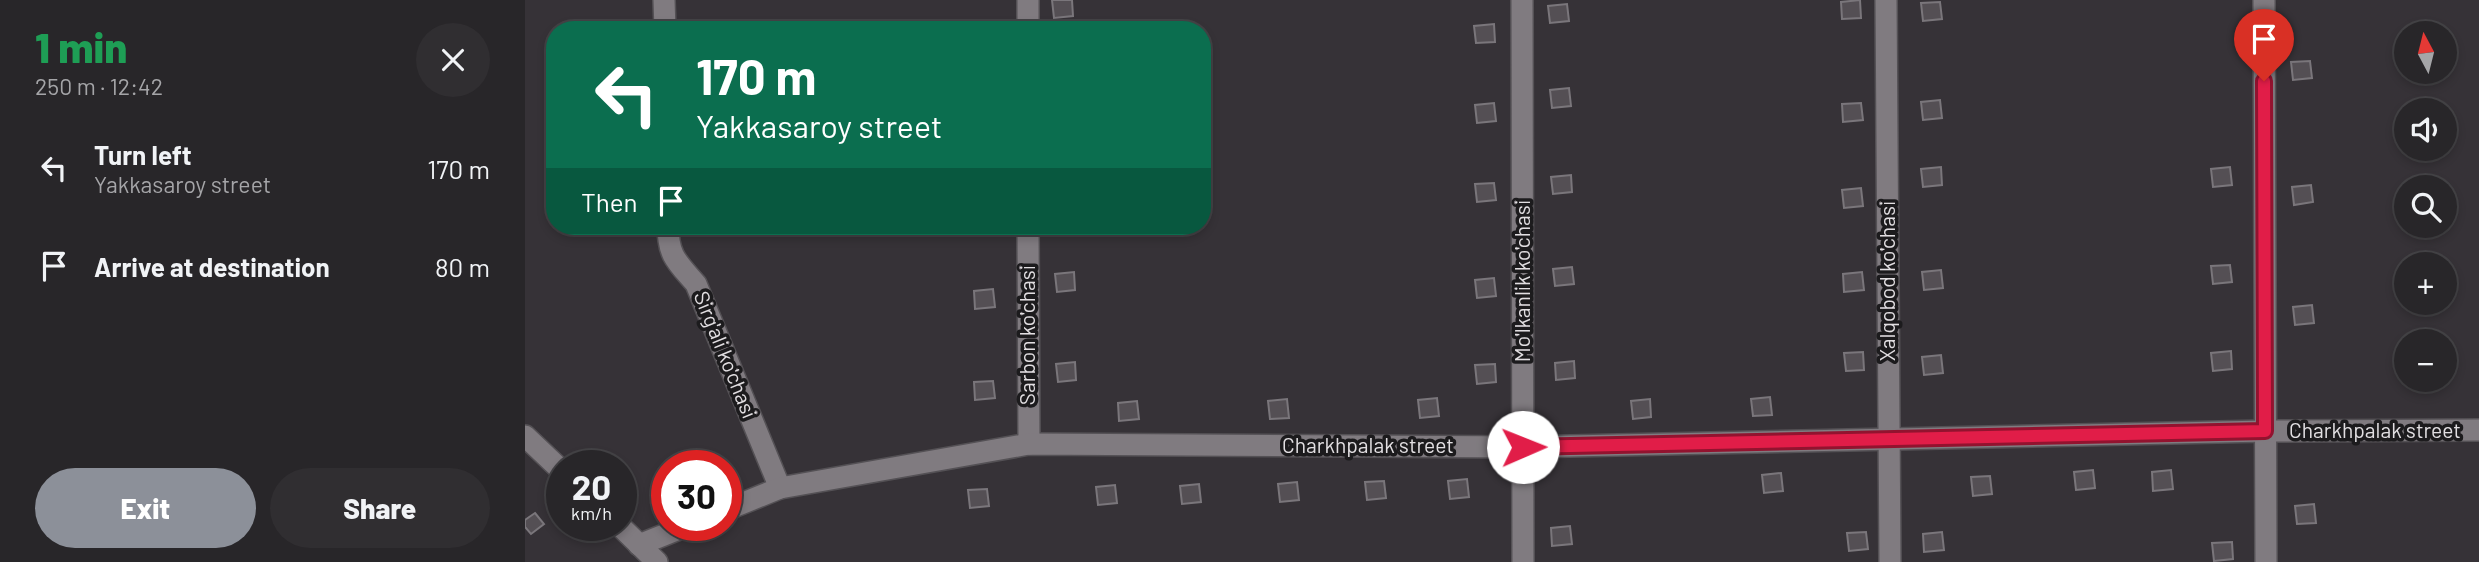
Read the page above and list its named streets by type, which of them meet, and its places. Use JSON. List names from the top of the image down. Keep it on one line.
{"streets":{"street":["Mo'lkanlik ko'chasi","Xalqobod ko'chasi","Sarbon ko'chasi","Sirg'ali ko'chasi","Charkhpalak street"]},"crossings":[["Mo'lkanlik ko'chasi","Charkhpalak street"],["Xalqobod ko'chasi","Charkhpalak street"],["Sarbon ko'chasi","Charkhpalak street"],["Sirg'ali ko'chasi","Charkhpalak street"]],"north":"top","page":{"heading":["1 min","250 m · 12:42"],"map_buttons":["+","−"],"turn":["170 m","Yakkasaroy street"],"list":[{"name":"Turn left","note":"Yakkasaroy street","value":"170 m"},{"name":"Arrive at destination","value":"80 m"}],"then":"Then","speed":"20 km/h","limit":"30","buttons":["Exit","Share"]}}
